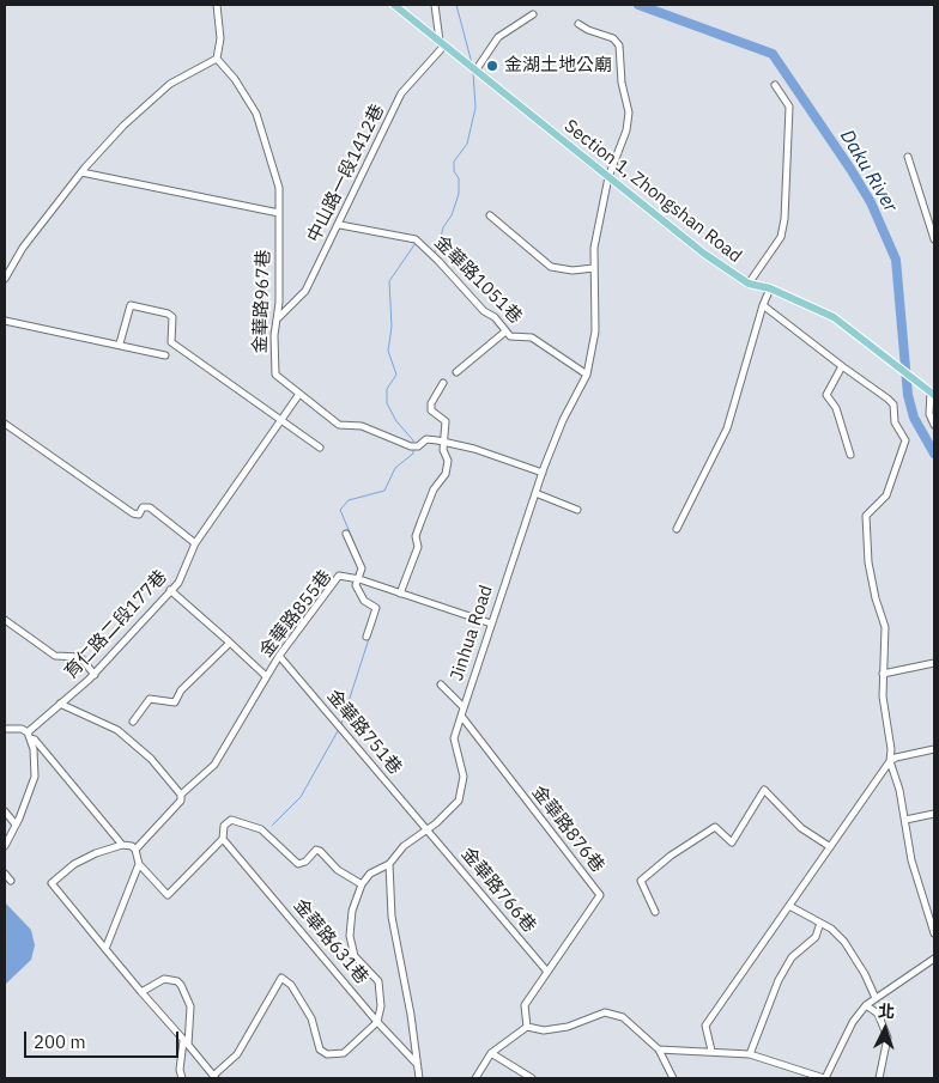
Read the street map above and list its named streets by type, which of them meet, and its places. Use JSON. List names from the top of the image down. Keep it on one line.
{"streets":{"main road":["Section 1, Zhongshan Road"],"street":["中山路一段1412巷","金華路1051巷","金華路967巷","金華路855巷","育仁路二段177巷","Jinhua Road","金華路751巷","金華路876巷","金華路766巷","金華路631巷"]},"crossings":[["中山路一段1412巷","Section 1, Zhongshan Road"],["中山路一段1412巷","金華路1051巷"],["中山路一段1412巷","金華路967巷"],["Section 1, Zhongshan Road","Jinhua Road"],["金華路1051巷","Jinhua Road"],["金華路967巷","育仁路二段177巷"],["金華路967巷","Jinhua Road"],["金華路855巷","Jinhua Road"],["金華路855巷","金華路751巷"],["Jinhua Road","金華路751巷"],["Jinhua Road","金華路876巷"],["Jinhua Road","金華路766巷"],["金華路751巷","金華路766巷"],["金華路876巷","金華路766巷"]],"water":["Daku River"],"places":["金湖土地公廟"],"scale_bar":"200 m","north":"top"}
